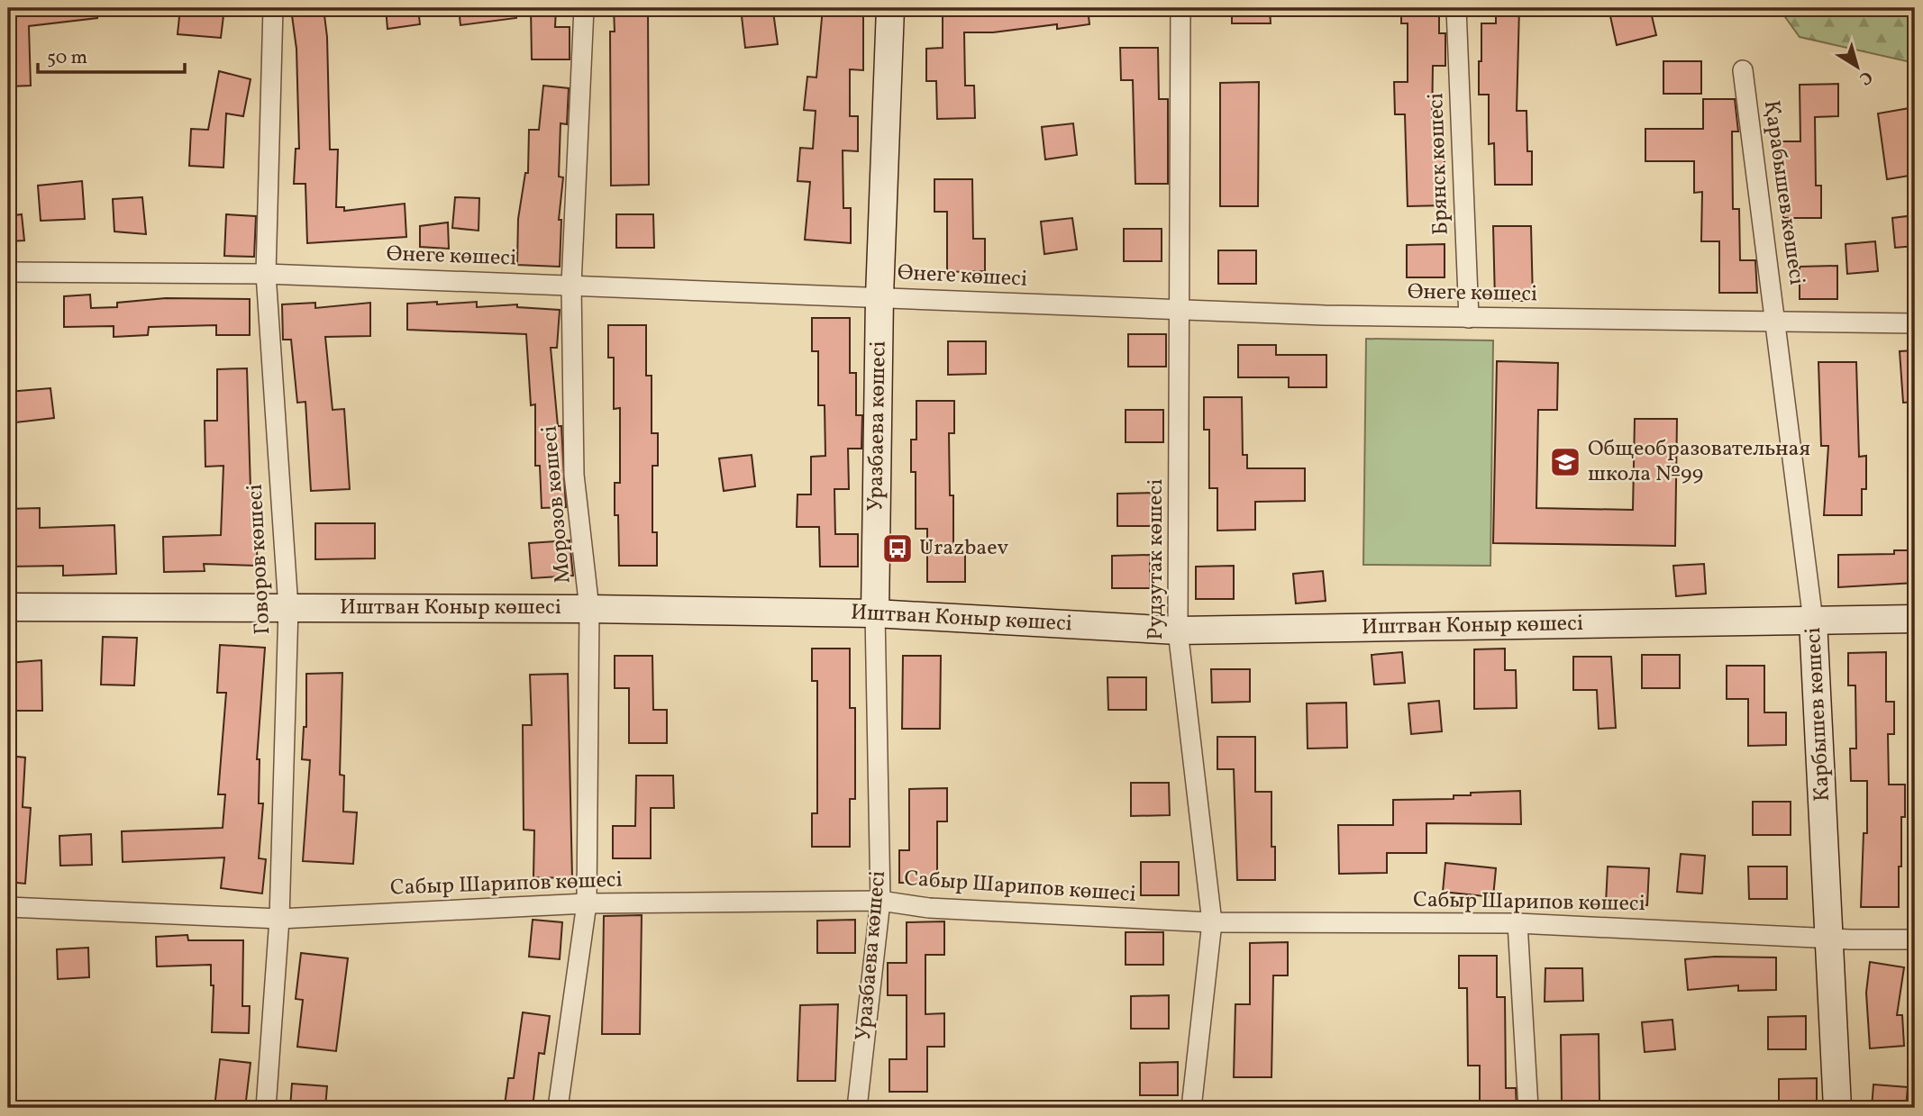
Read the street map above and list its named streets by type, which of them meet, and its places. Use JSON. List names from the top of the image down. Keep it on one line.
{"streets":{"street":["Брянск көшесі","Қарабышев көшесі","Өнеге көшесі","Уразбаева көшесі","Морозов көшесі","Говоров көшесі","Рудзутак көшесі","Иштван Коныр көшесі","Карбышев көшесі","Сабыр Шарипов көшесі"]},"crossings":[["Брянск көшесі","Өнеге көшесі"],["Қарабышев көшесі","Өнеге көшесі"],["Қарабышев көшесі","Карбышев көшесі"],["Өнеге көшесі","Уразбаева көшесі"],["Өнеге көшесі","Морозов көшесі"],["Өнеге көшесі","Говоров көшесі"],["Өнеге көшесі","Рудзутак көшесі"],["Өнеге көшесі","Карбышев көшесі"],["Уразбаева көшесі","Иштван Коныр көшесі"],["Уразбаева көшесі","Сабыр Шарипов көшесі"],["Морозов көшесі","Иштван Коныр көшесі"],["Морозов көшесі","Сабыр Шарипов көшесі"],["Говоров көшесі","Иштван Коныр көшесі"],["Говоров көшесі","Сабыр Шарипов көшесі"],["Рудзутак көшесі","Иштван Коныр көшесі"],["Рудзутак көшесі","Сабыр Шарипов көшесі"],["Иштван Коныр көшесі","Карбышев көшесі"],["Карбышев көшесі","Сабыр Шарипов көшесі"]],"places":{"school or university":["Общеобразовательная школа №99"],"bus stop":["Urazbaev"]},"scale_bar":"50 m","north":"bottom right"}
